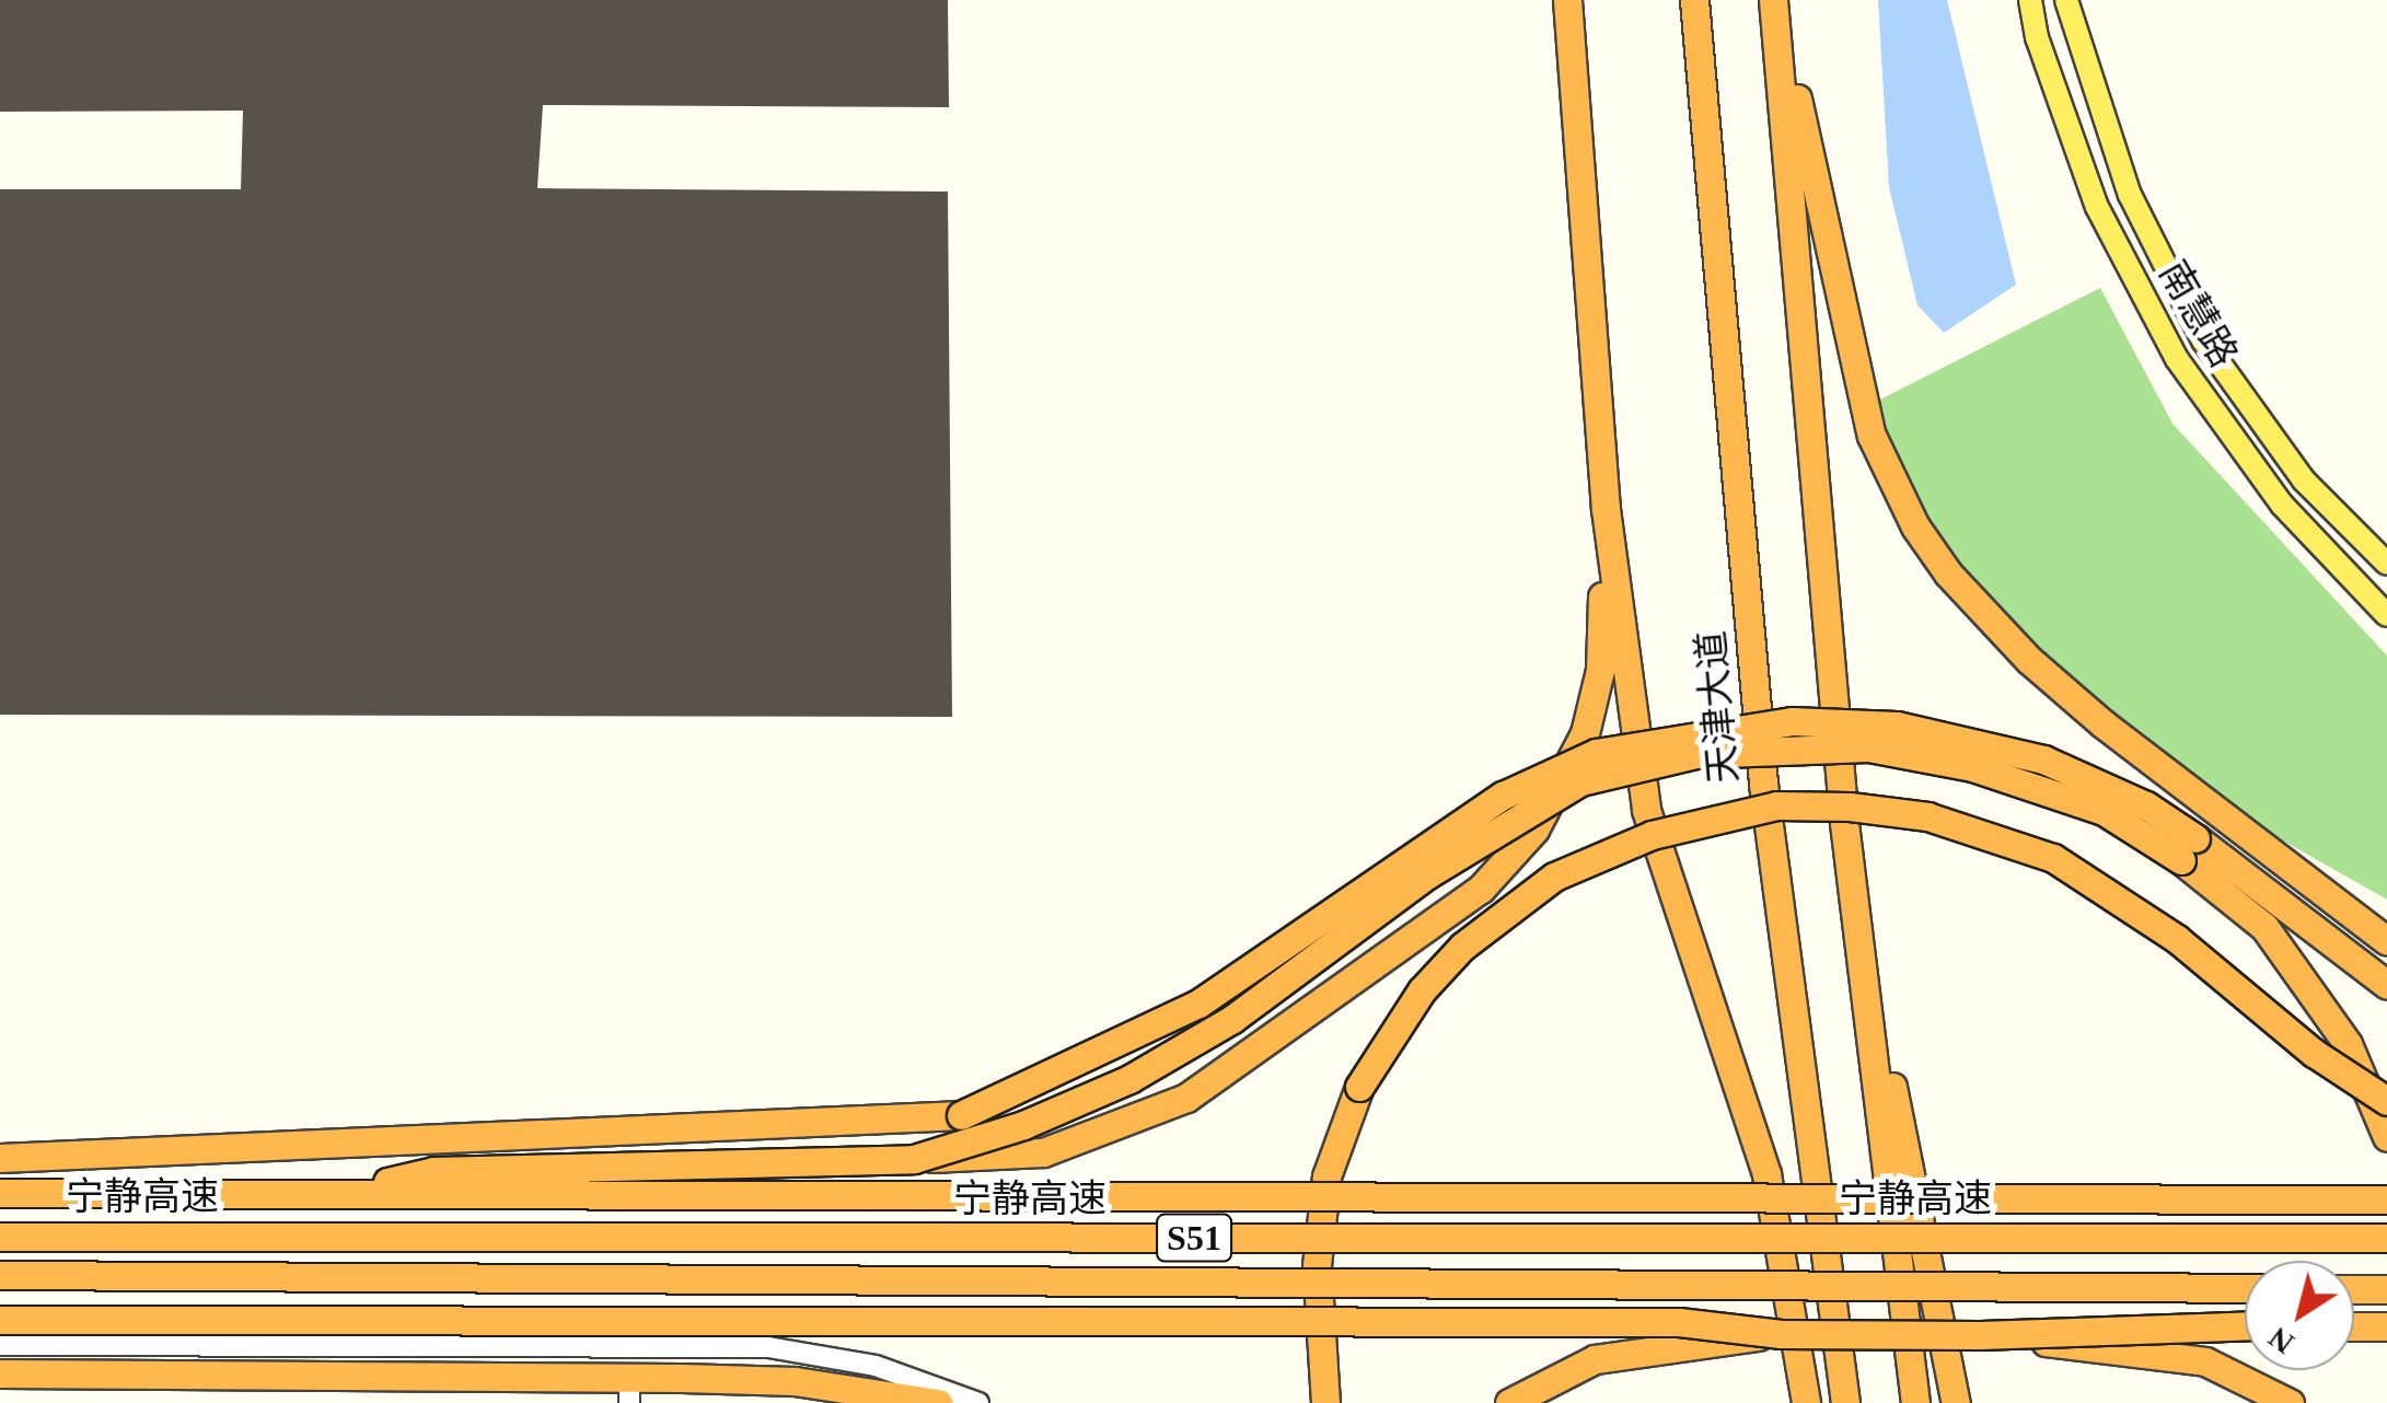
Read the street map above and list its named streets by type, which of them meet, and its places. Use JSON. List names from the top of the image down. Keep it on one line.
{"streets":{"highway":["天津大道","宁静高速","S51"],"main road":["南慧路"]},"north":"bottom left"}
